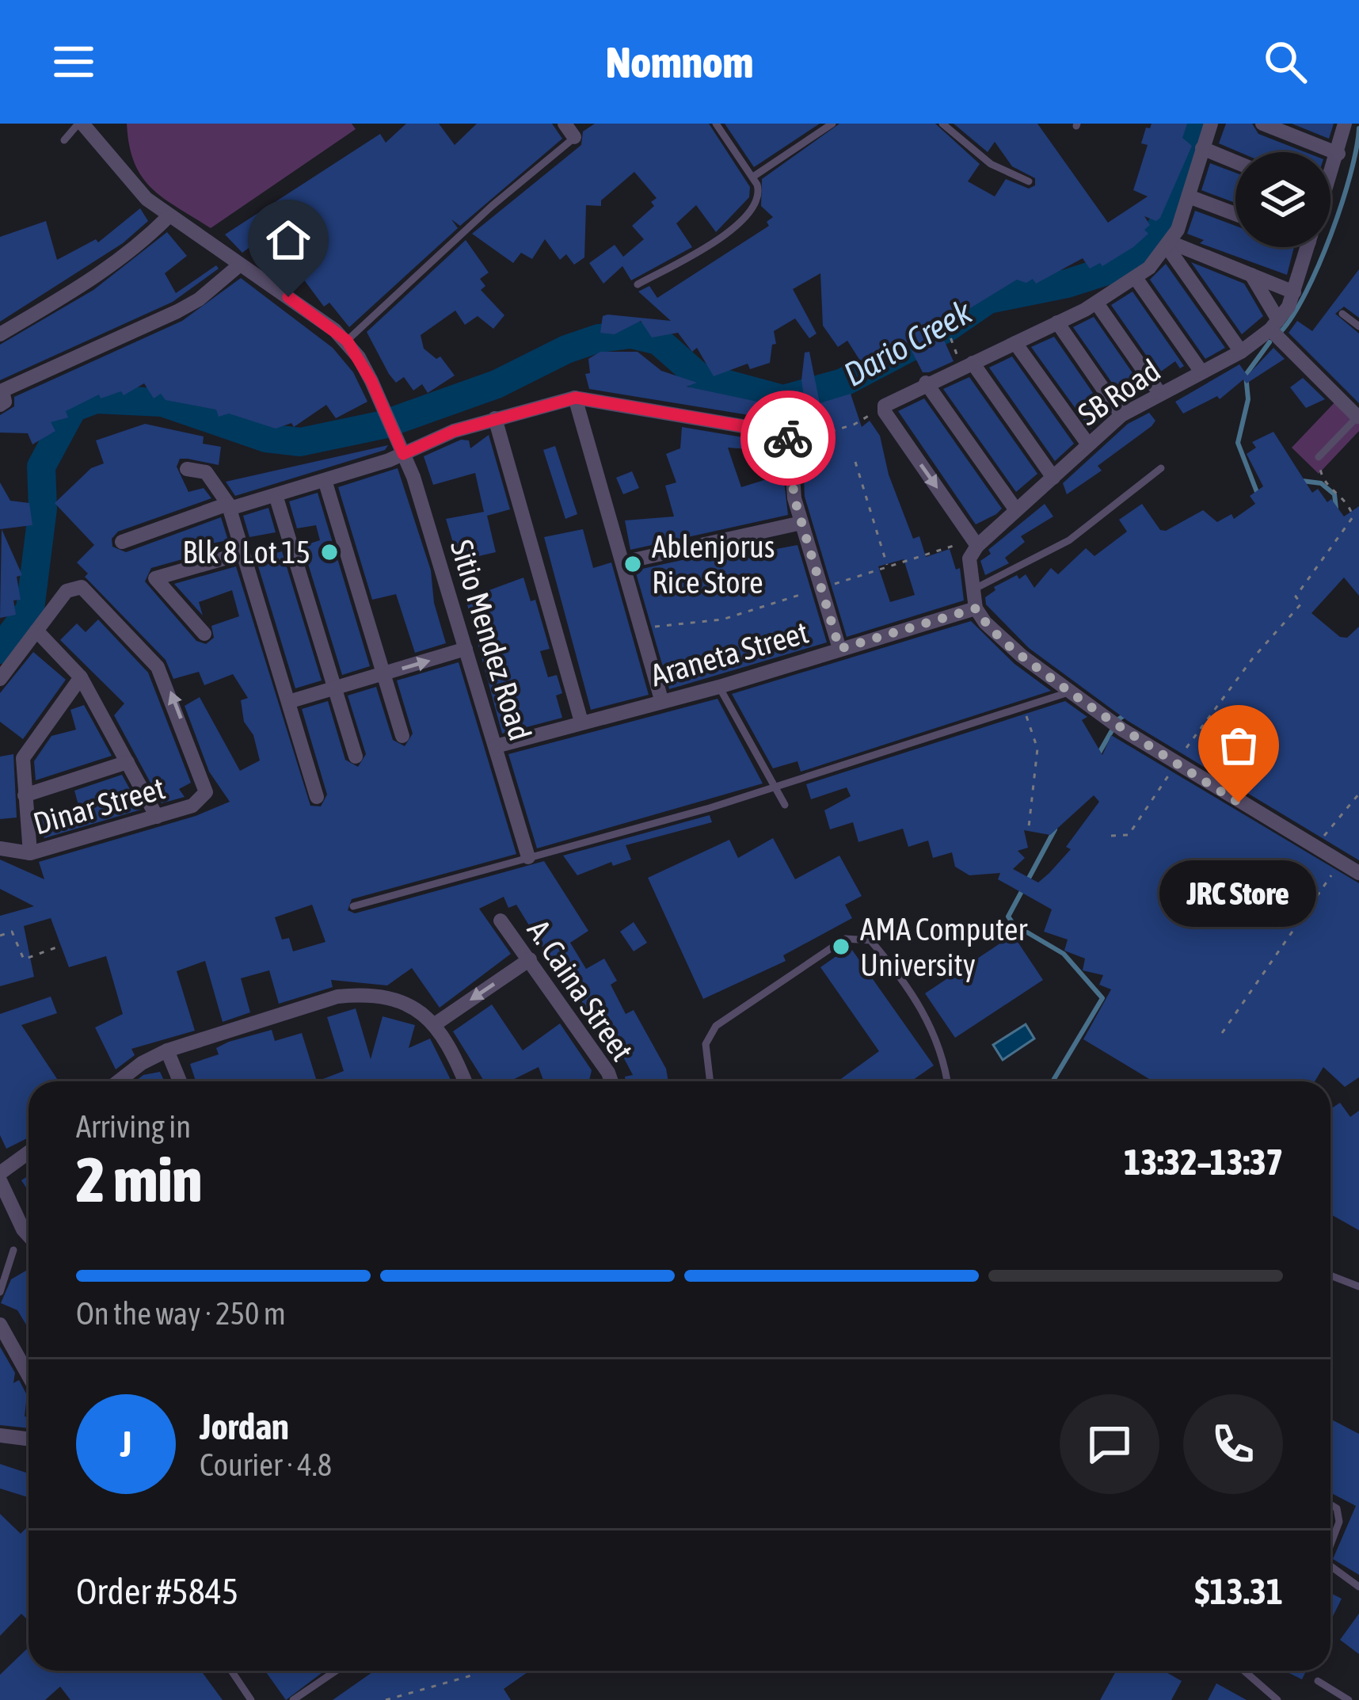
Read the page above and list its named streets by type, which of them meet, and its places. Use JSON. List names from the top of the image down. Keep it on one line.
{"streets":{"street":["SB Road","Sitio Mendez Road","Araneta Street","Dinar Street","A. Caina Street"]},"crossings":[["Sitio Mendez Road","Araneta Street"]],"water":["Dario Creek"],"places":["Blk 8 Lot 15","Ablenjorus Rice Store","JRC Store","AMA Computer University"],"page":{"header":"Nomnom","bubble":"JRC Store","heading":["2 min","Arriving in","13:32–13:37"],"panel":["Jordan","Courier · 4.8","Order #5845","$13.31"],"bar":"On the way · 250 m","round":"J"}}
